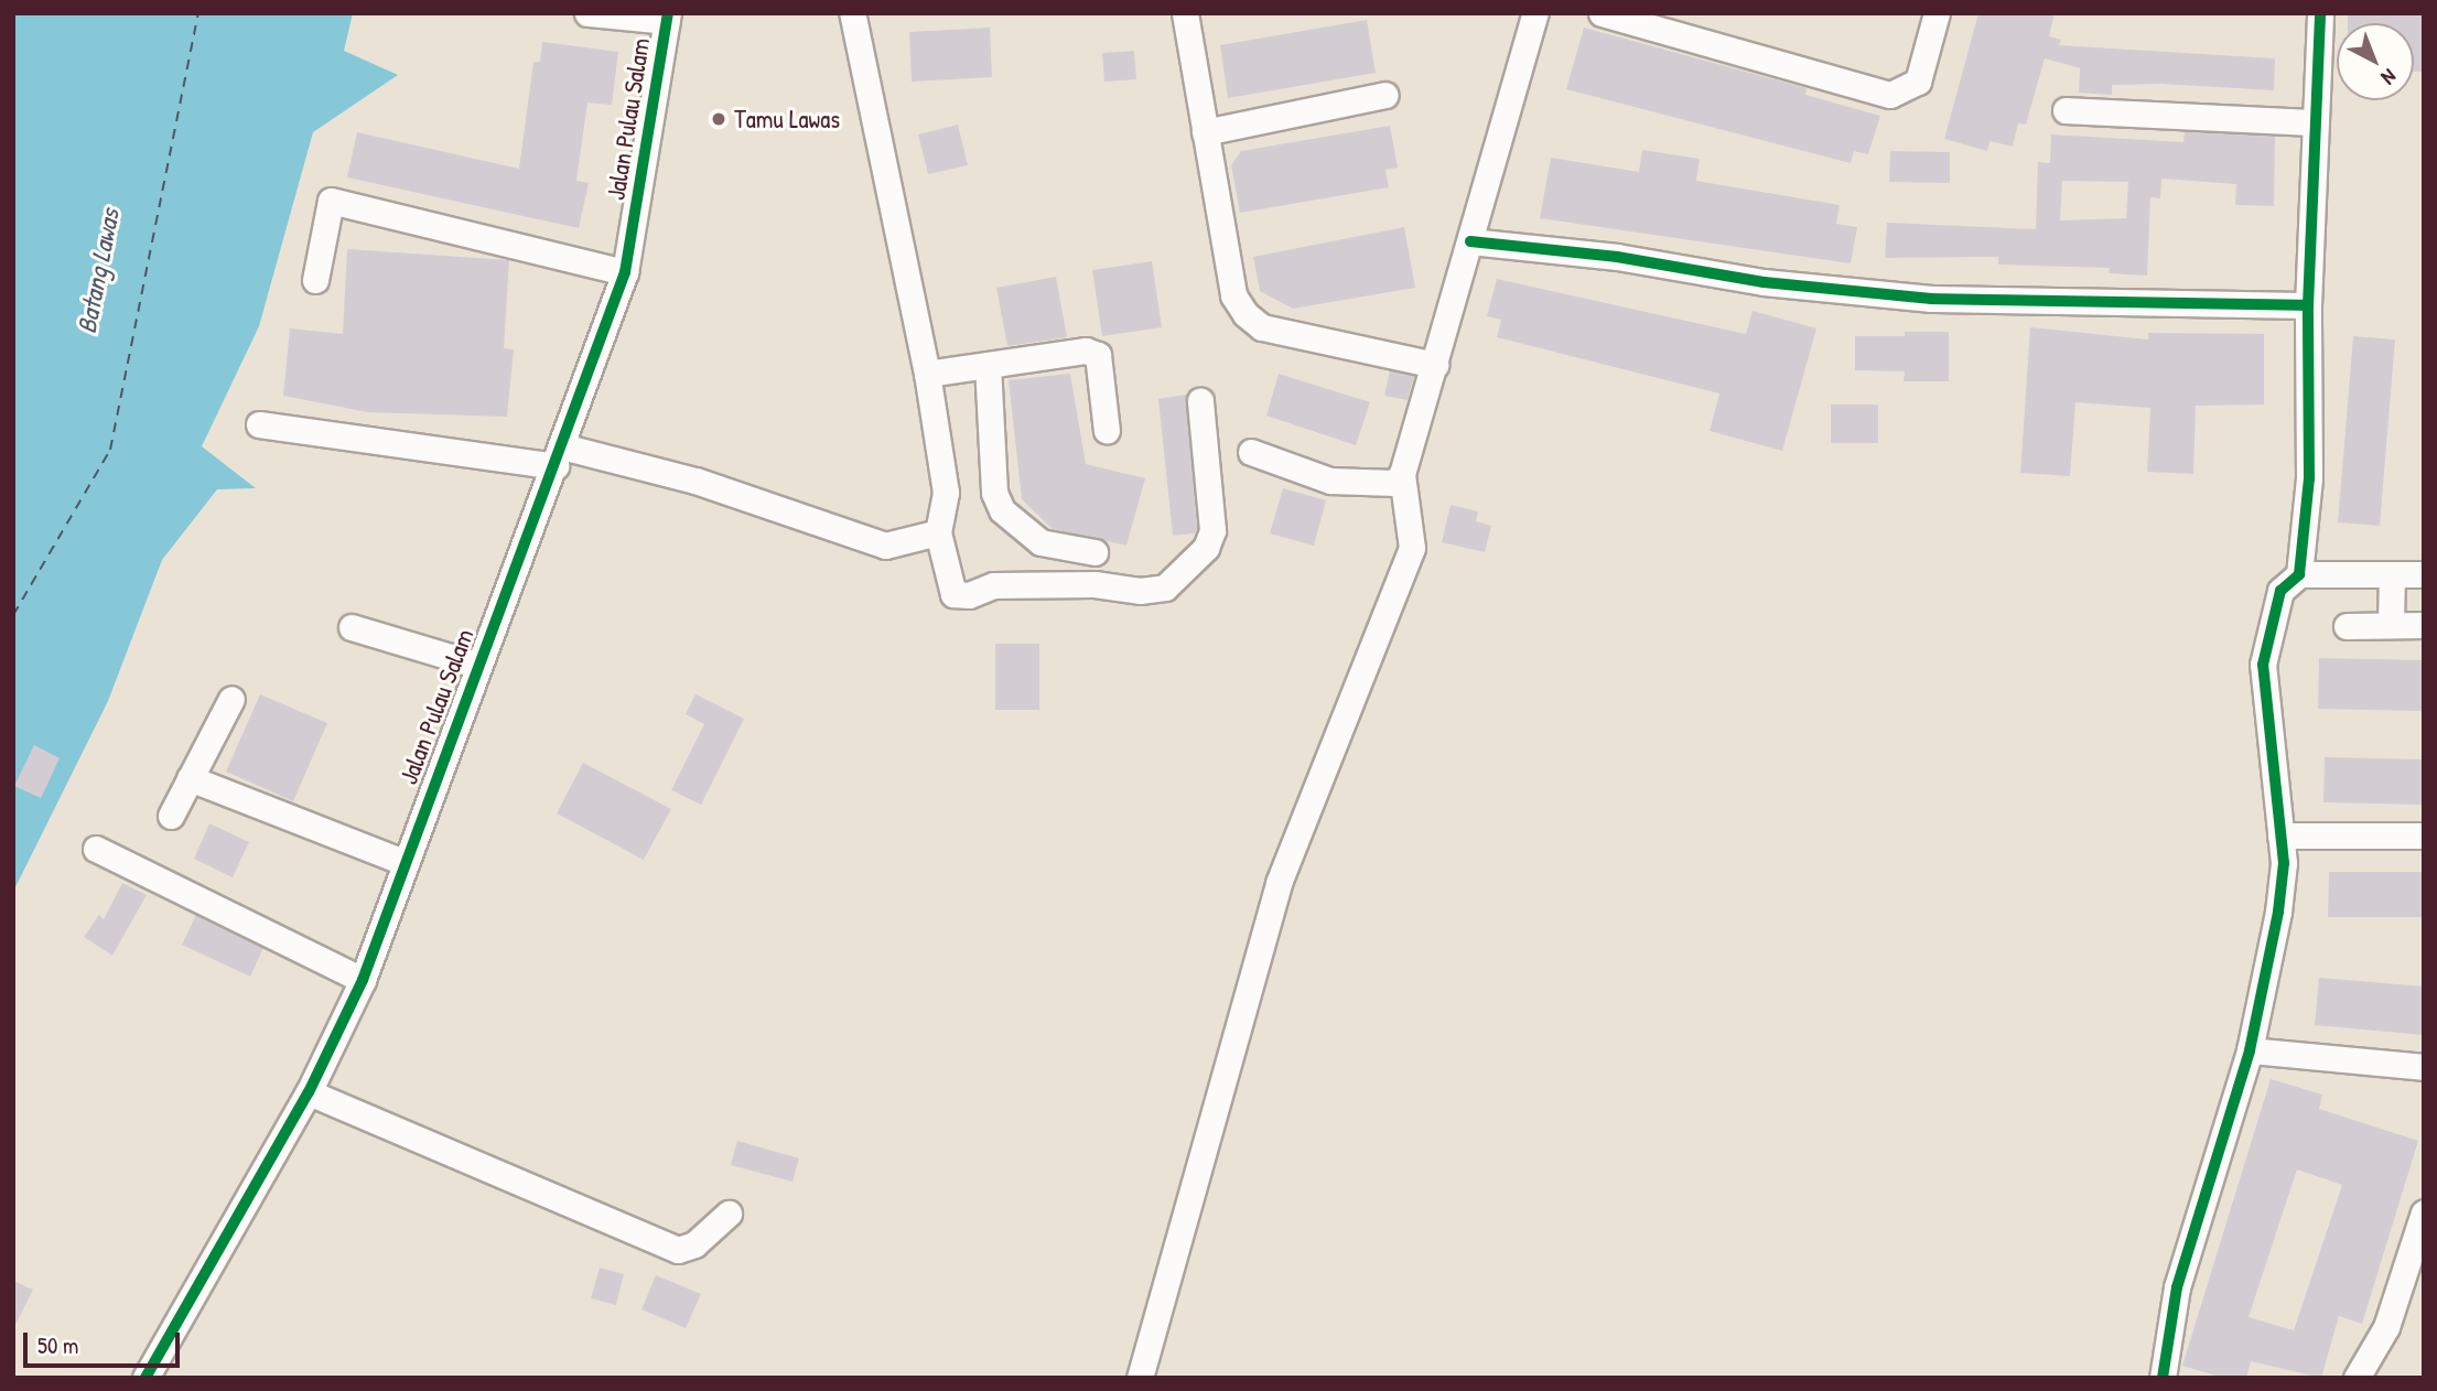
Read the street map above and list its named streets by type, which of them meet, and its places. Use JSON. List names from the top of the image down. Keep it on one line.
{"streets":{"street":["Jalan Pulau Salam"]},"water":["Batang Lawas"],"places":["Tamu Lawas"],"scale_bar":"50 m","north":"bottom right"}
